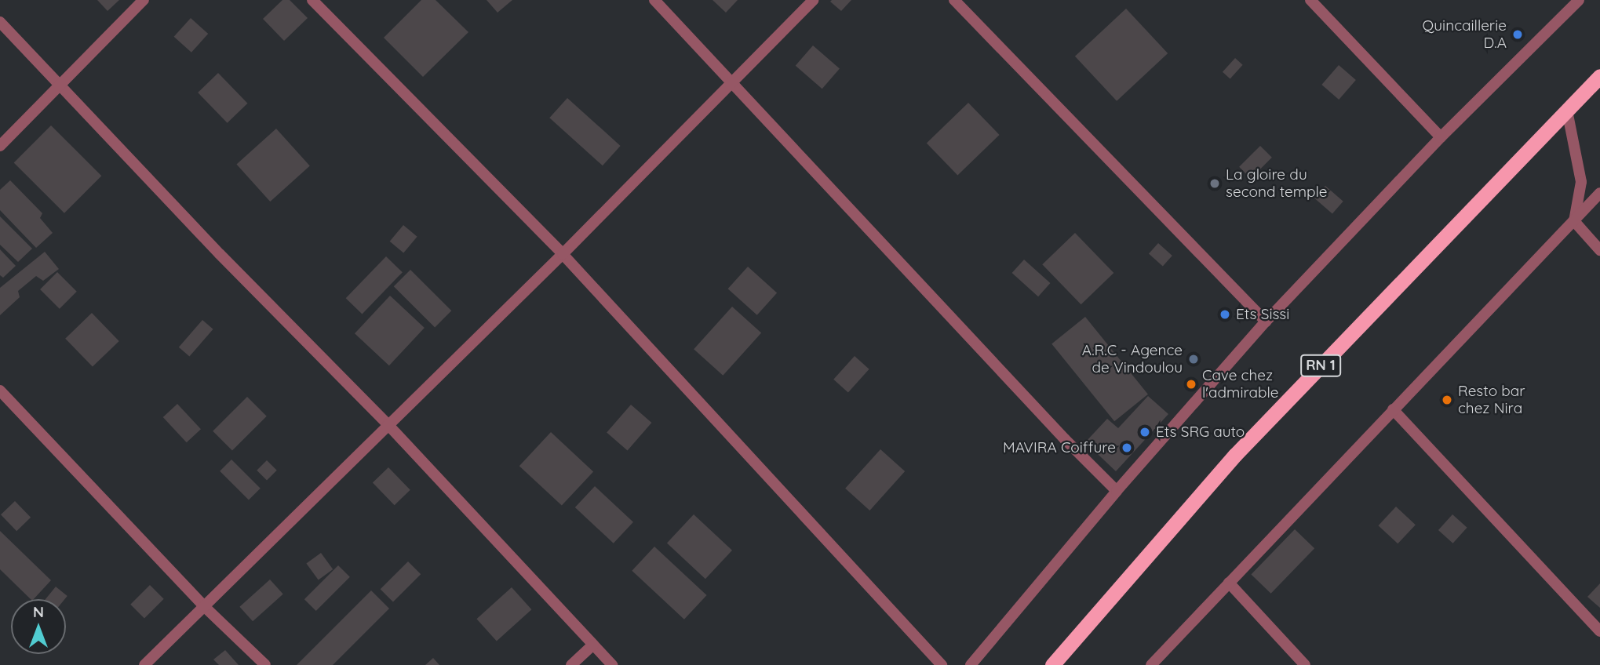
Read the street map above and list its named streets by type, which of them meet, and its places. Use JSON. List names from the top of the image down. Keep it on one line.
{"streets":{"highway":["RN 1"]},"places":["Quincaillerie D.A","La gloire du second temple","Ets Sissi","A.R.C - Agence de Vindoulou","Cave chez l'admirable","Resto bar chez Nira","Ets SRG auto","MAVIRA Coiffure"],"north":"top"}
